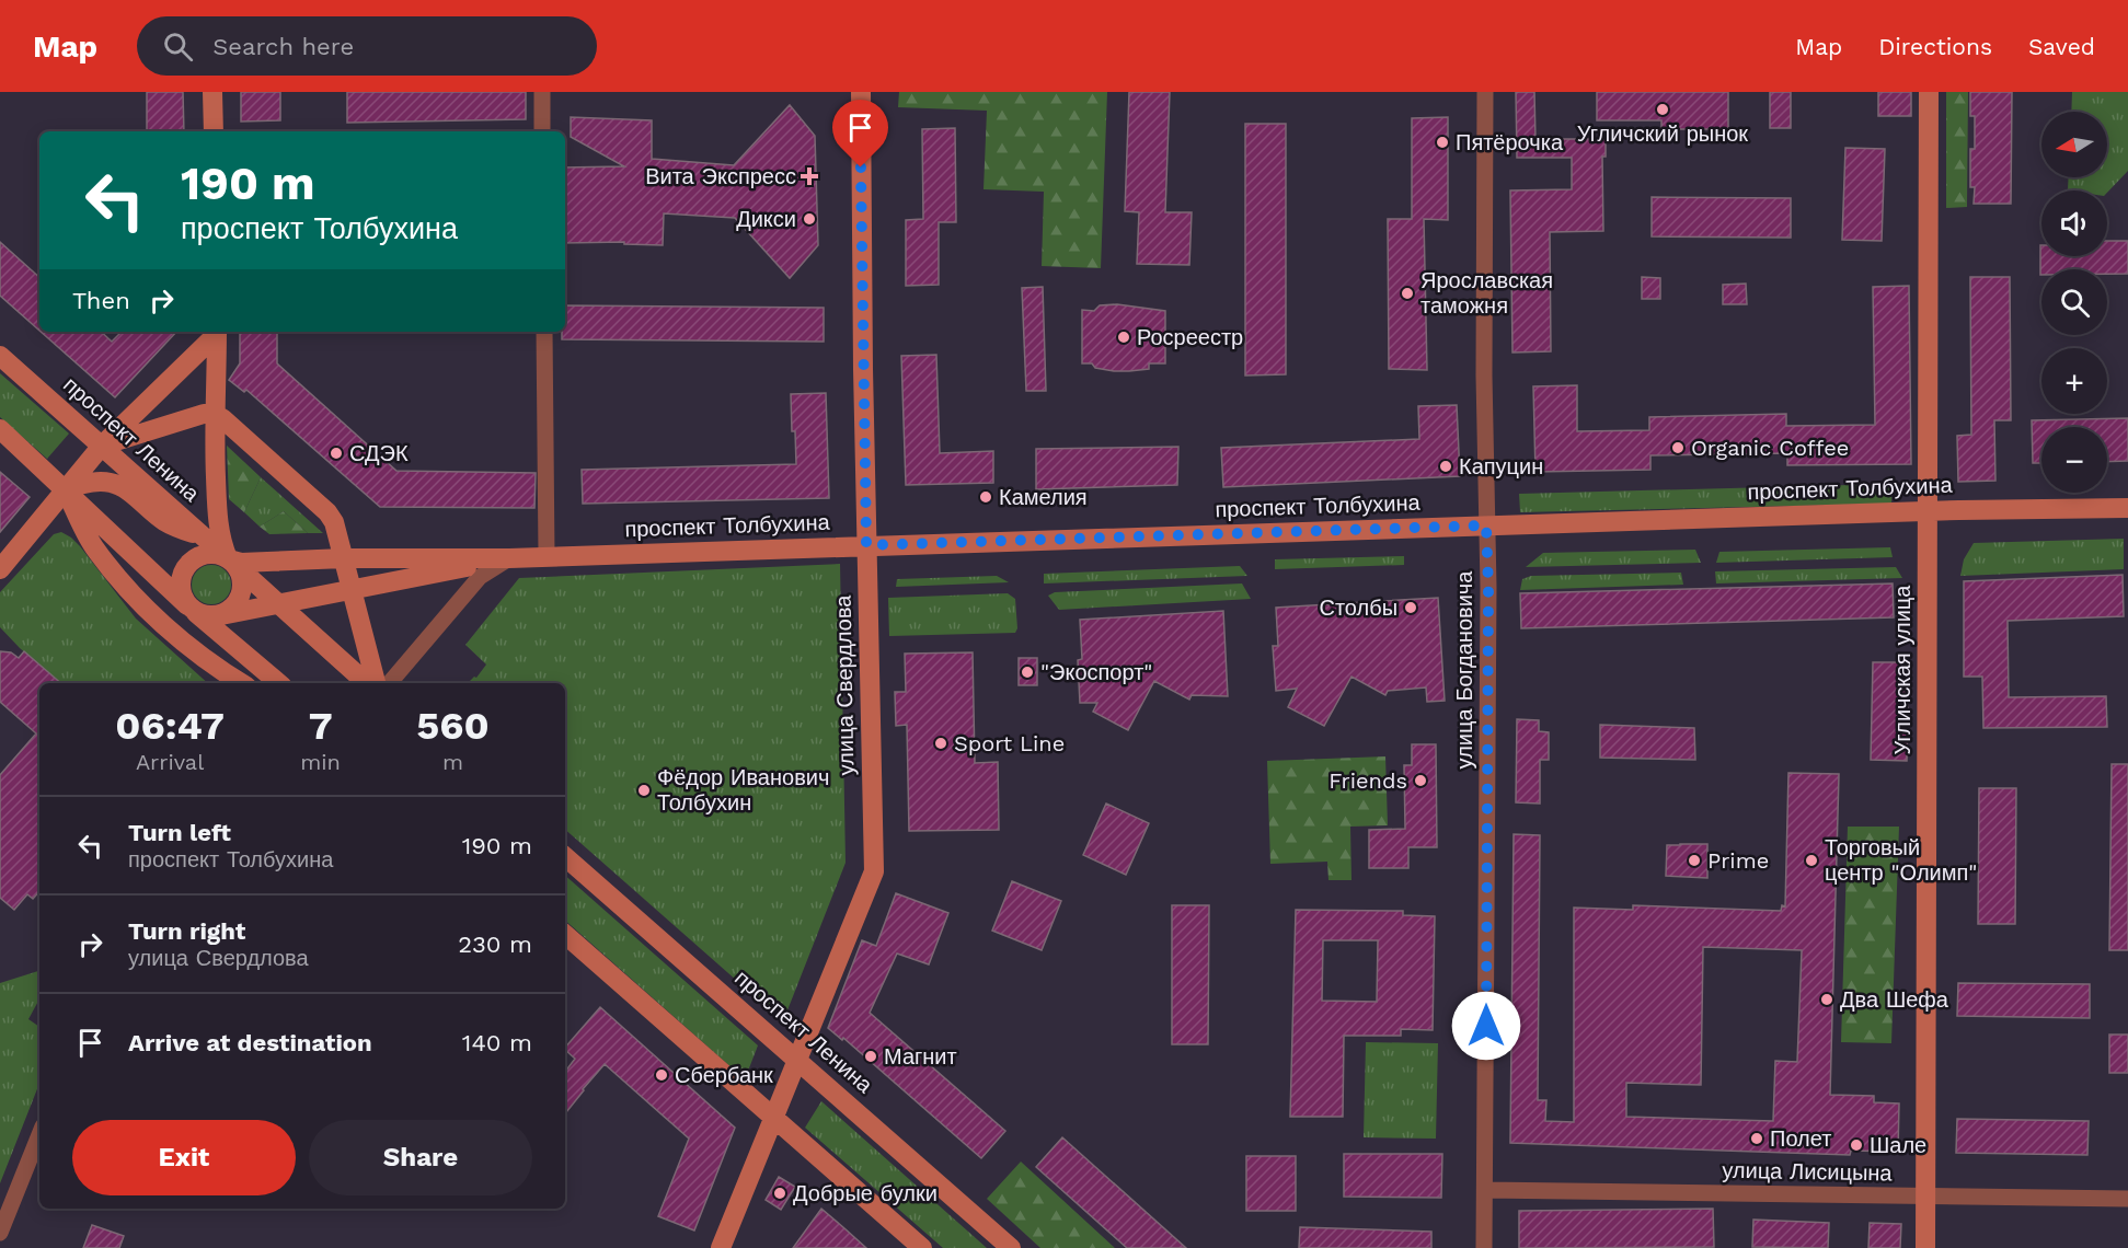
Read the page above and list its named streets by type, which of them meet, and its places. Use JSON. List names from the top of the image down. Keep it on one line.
{"streets":{"main road":["проспект Ленина","проспект Толбухина","Угличская улица","улица Свердлова"],"street":["улица Богдановича","улица Лисицына"]},"crossings":[["проспект Ленина","проспект Толбухина"],["проспект Ленина","улица Свердлова"],["проспект Толбухина","улица Богдановича"],["проспект Толбухина","Угличская улица"],["проспект Толбухина","улица Свердлова"],["улица Богдановича","улица Лисицына"],["Угличская улица","улица Лисицына"]],"places":{"other":["Угличский рынок","Пятёрочка","Дикси","Ярославская таможня","Росреестр","Organic Coffee","СДЭК","Капуцин","Камелия","Столбы","\"Экоспорт\"","Sport Line","Friends","Фёдор Иванович Толбухин","Prime","Торговый центр \"Олимп\"","Два Шефа","Магнит","Сбербанк","Полет","Шале","Добрые булки"],"health":["Вита Экспресс"]},"north":"left","page":{"header":"Map","search":"Search here","nav":["Map","Directions","Saved"],"map_buttons":["+","−"],"turn":["190 m","проспект Толбухина"],"then":"Then","eta":["06:47","Arrival","7","min","560","m"],"list":[{"name":"Turn left","note":"проспект Толбухина","value":"190 m"},{"name":"Turn right","note":"улица Свердлова","value":"230 m"},{"name":"Arrive at destination","value":"140 m"}],"buttons":["Exit","Share"]}}
